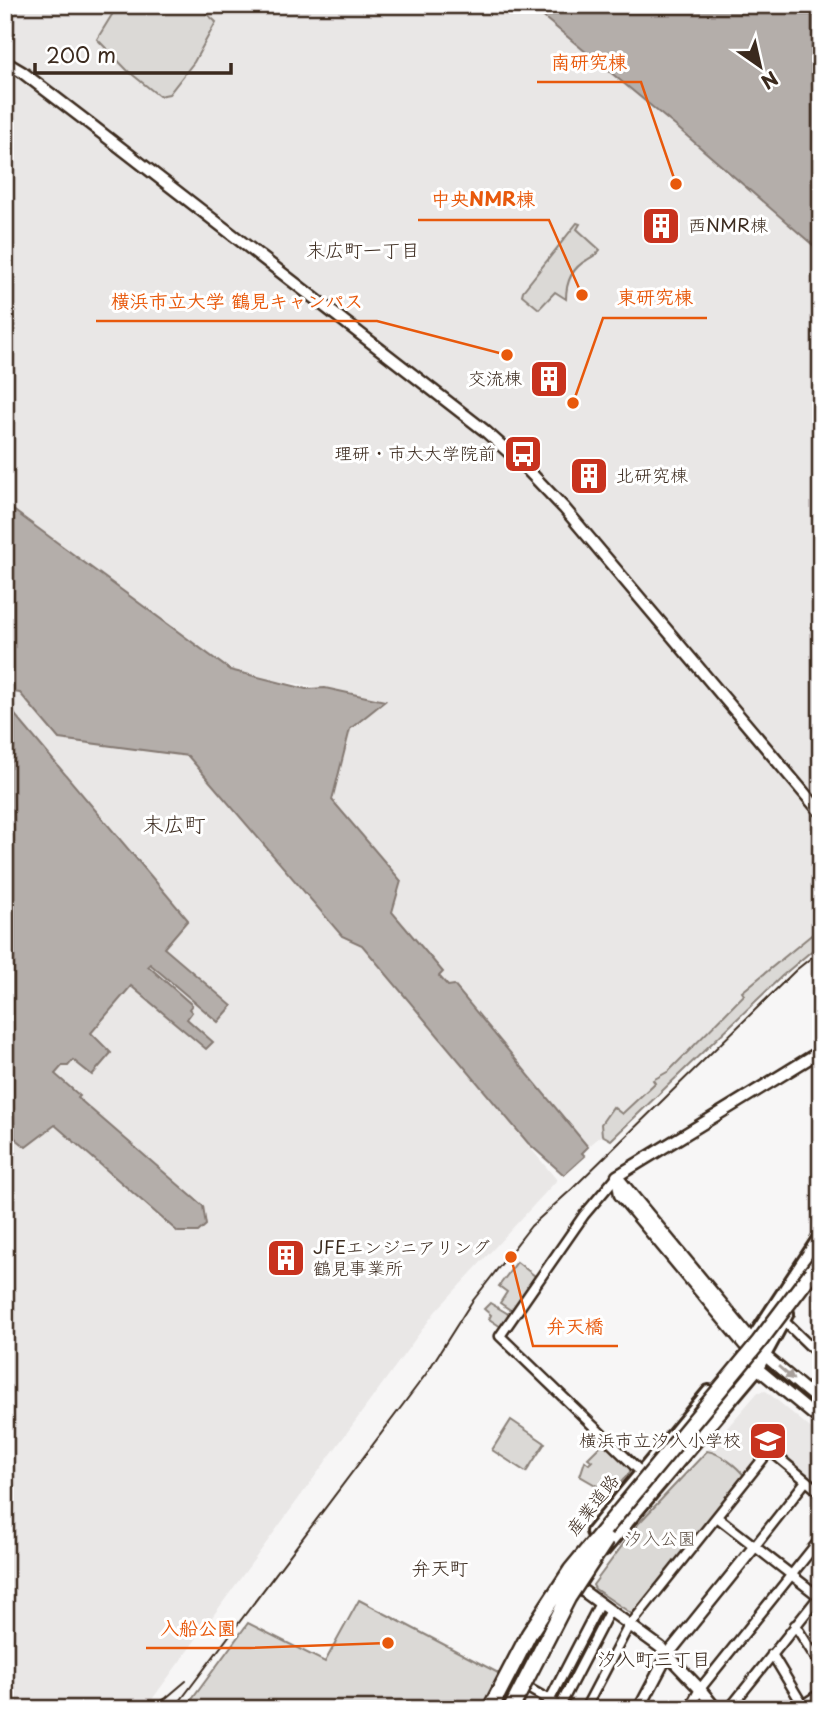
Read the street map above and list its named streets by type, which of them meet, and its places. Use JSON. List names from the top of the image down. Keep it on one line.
{"streets":{"main road":["産業道路"]},"districts":["末広町一丁目","末広町","弁天町","汐入町三丁目"],"parks":["汐入公園"],"places":{"other":["南研究棟","中央NMR棟","横浜市立大学 鶴見キャンパス","東研究棟","弁天橋","入船公園"],"building":["西NMR棟","交流棟","北研究棟","JFEエンジニアリング 鶴見事業所"],"bus stop":["理研・市大大学院前"],"school or university":["横浜市立汐入小学校"]},"scale_bar":"200 m","north":"bottom right"}
